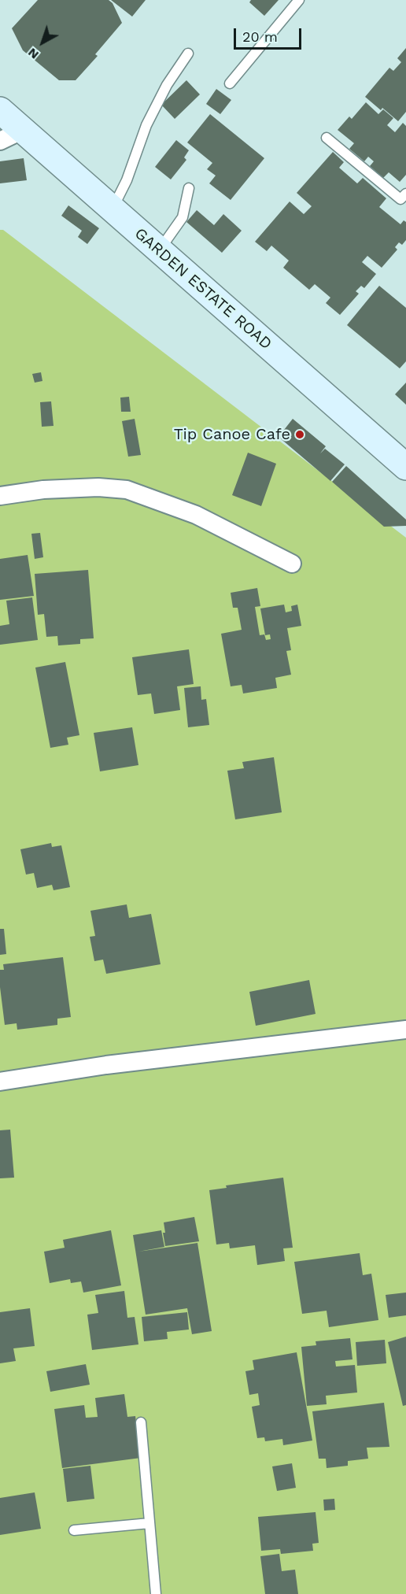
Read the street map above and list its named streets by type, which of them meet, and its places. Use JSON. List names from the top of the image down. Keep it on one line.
{"streets":{"street":["GARDEN ESTATE ROAD"]},"places":["Tip Canoe Cafe"],"scale_bar":"20 m","north":"bottom left"}
